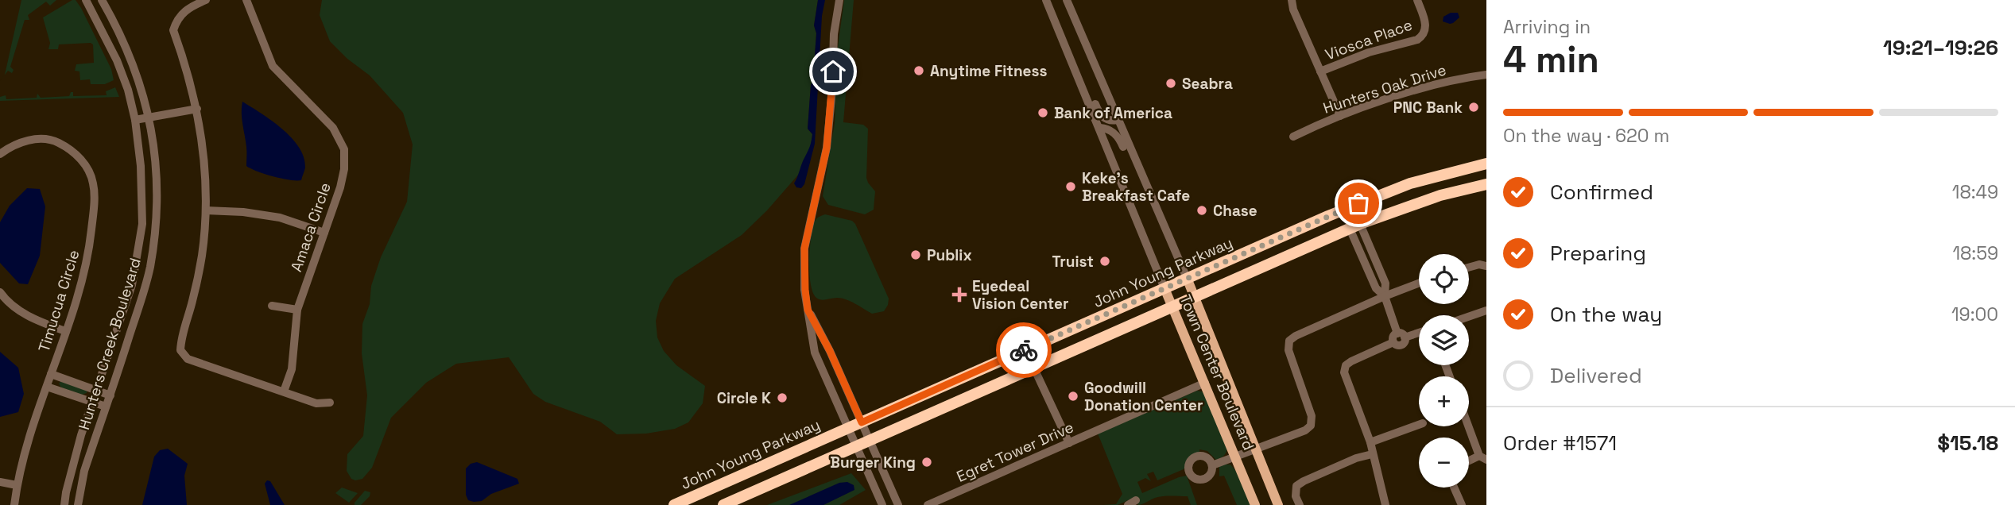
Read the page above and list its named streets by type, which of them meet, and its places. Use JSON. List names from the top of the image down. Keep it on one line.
{"streets":{"highway":["John Young Parkway"],"main road":["Town Center Boulevard"],"street":["Viosca Place","Hunters Oak Drive","Amaca Circle","Timucua Circle","Hunters Creek Boulevard","Egret Tower Drive"]},"crossings":[["John Young Parkway","Town Center Boulevard"],["Town Center Boulevard","Egret Tower Drive"]],"places":{"other":["Anytime Fitness","Seabra","PNC Bank","Bank of America","Keke's Breakfast Cafe","Chase","Publix","Truist","Goodwill Donation Center","Circle K","Burger King"],"health":["Eyedeal Vision Center"]},"page":{"heading":["4 min","Arriving in","19:21–19:26"],"panel":["Order #1571","$15.18"],"bar":"On the way · 620 m","list":[["Confirmed","18:49"],["Preparing","18:59"],["On the way","19:00"],"Delivered"],"map_buttons":["+","−"]}}
